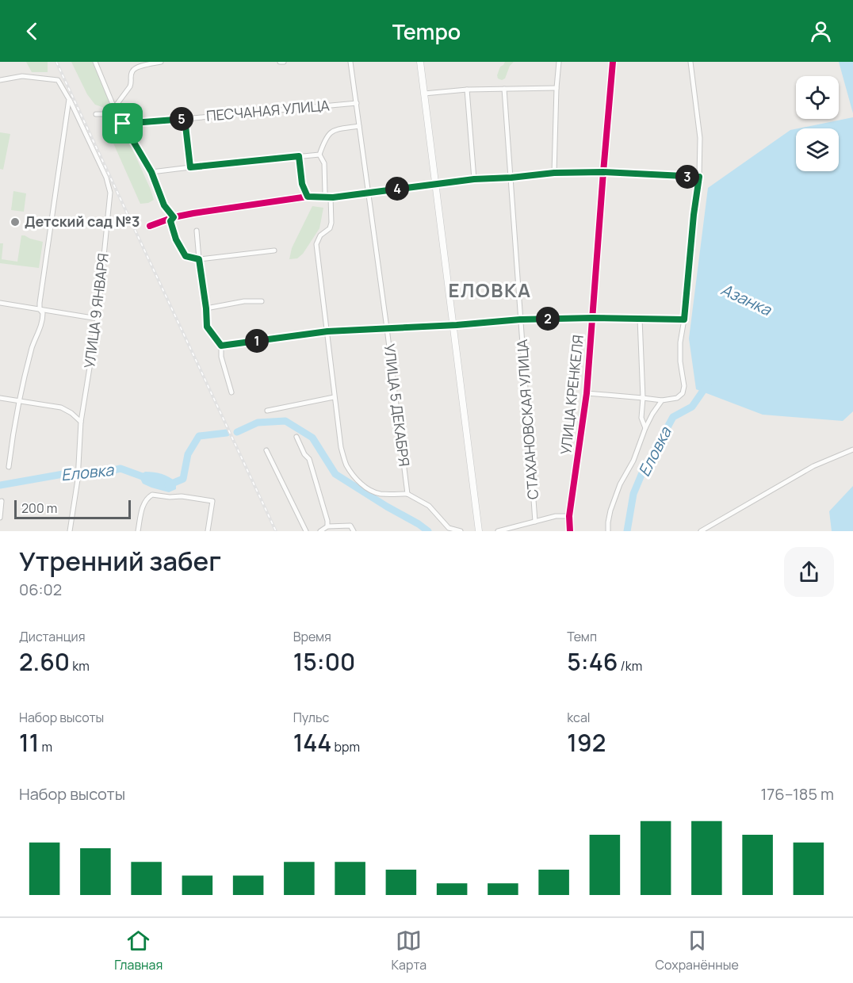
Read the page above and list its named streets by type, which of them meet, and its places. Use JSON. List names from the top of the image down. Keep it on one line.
{"streets":{"street":["ПЕСЧАНАЯ УЛИЦА","УЛИЦА 9 ЯНВАРЯ","УЛИЦА КРЕНКЕЛЯ","УЛИЦА 5 ДЕКАБРЯ","СТАХАНОВСКАЯ УЛИЦА"]},"crossings":[["ПЕСЧАНАЯ УЛИЦА","УЛИЦА 5 ДЕКАБРЯ"]],"districts":["ЕЛОВКА"],"water":["Азанка","Еловка"],"places":["Детский сад №3"],"scale_bar":"200 m","page":{"header":"Tempo","pins":["5","3","4","2","1"],"scale":"200 m","heading":["Утренний забег","06:02"],"stats":[["Дистанция","2.60 km"],["Время","15:00"],["Темп","5:46 /km"],["Набор высоты","11 m"],["Пульс","144 bpm"],["kcal","192"]],"chart":["Набор высоты","176–185 m"],"tabs":["Главная","Карта","Сохранённые"]}}
